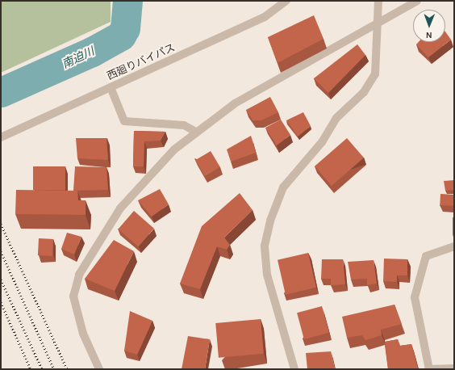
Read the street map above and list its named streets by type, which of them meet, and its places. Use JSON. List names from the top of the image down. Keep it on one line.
{"streets":{"street":["西廻りバイパス"]},"water":["南迫川"],"north":"bottom"}
